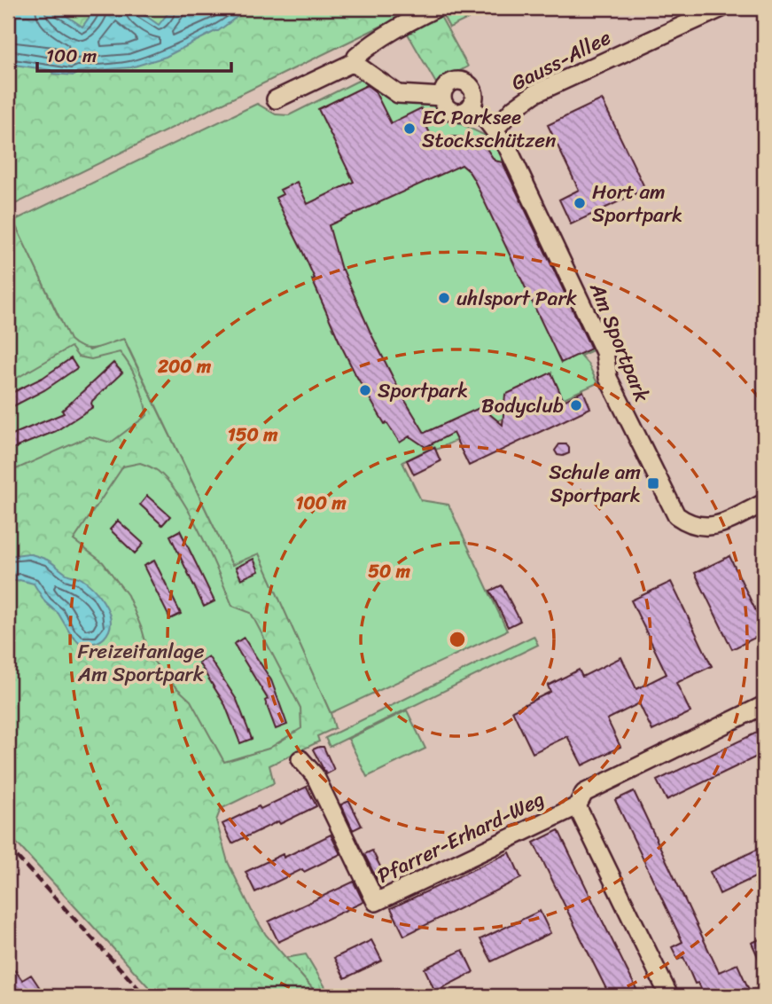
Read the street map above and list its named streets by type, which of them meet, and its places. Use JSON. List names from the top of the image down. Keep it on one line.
{"streets":{"street":["Gauss-Allee","Am Sportpark","Pfarrer-Erhard-Weg"]},"crossings":[["Gauss-Allee","Am Sportpark"]],"parks":["Freizeitanlage Am Sportpark"],"places":{"other":["EC Parksee Stockschützen","Hort am Sportpark","uhlsport Park","Sportpark","Bodyclub"],"transit":["Schule am Sportpark"]},"scale_bar":"100 m","rings":["200 m","150 m","100 m","50 m"]}
